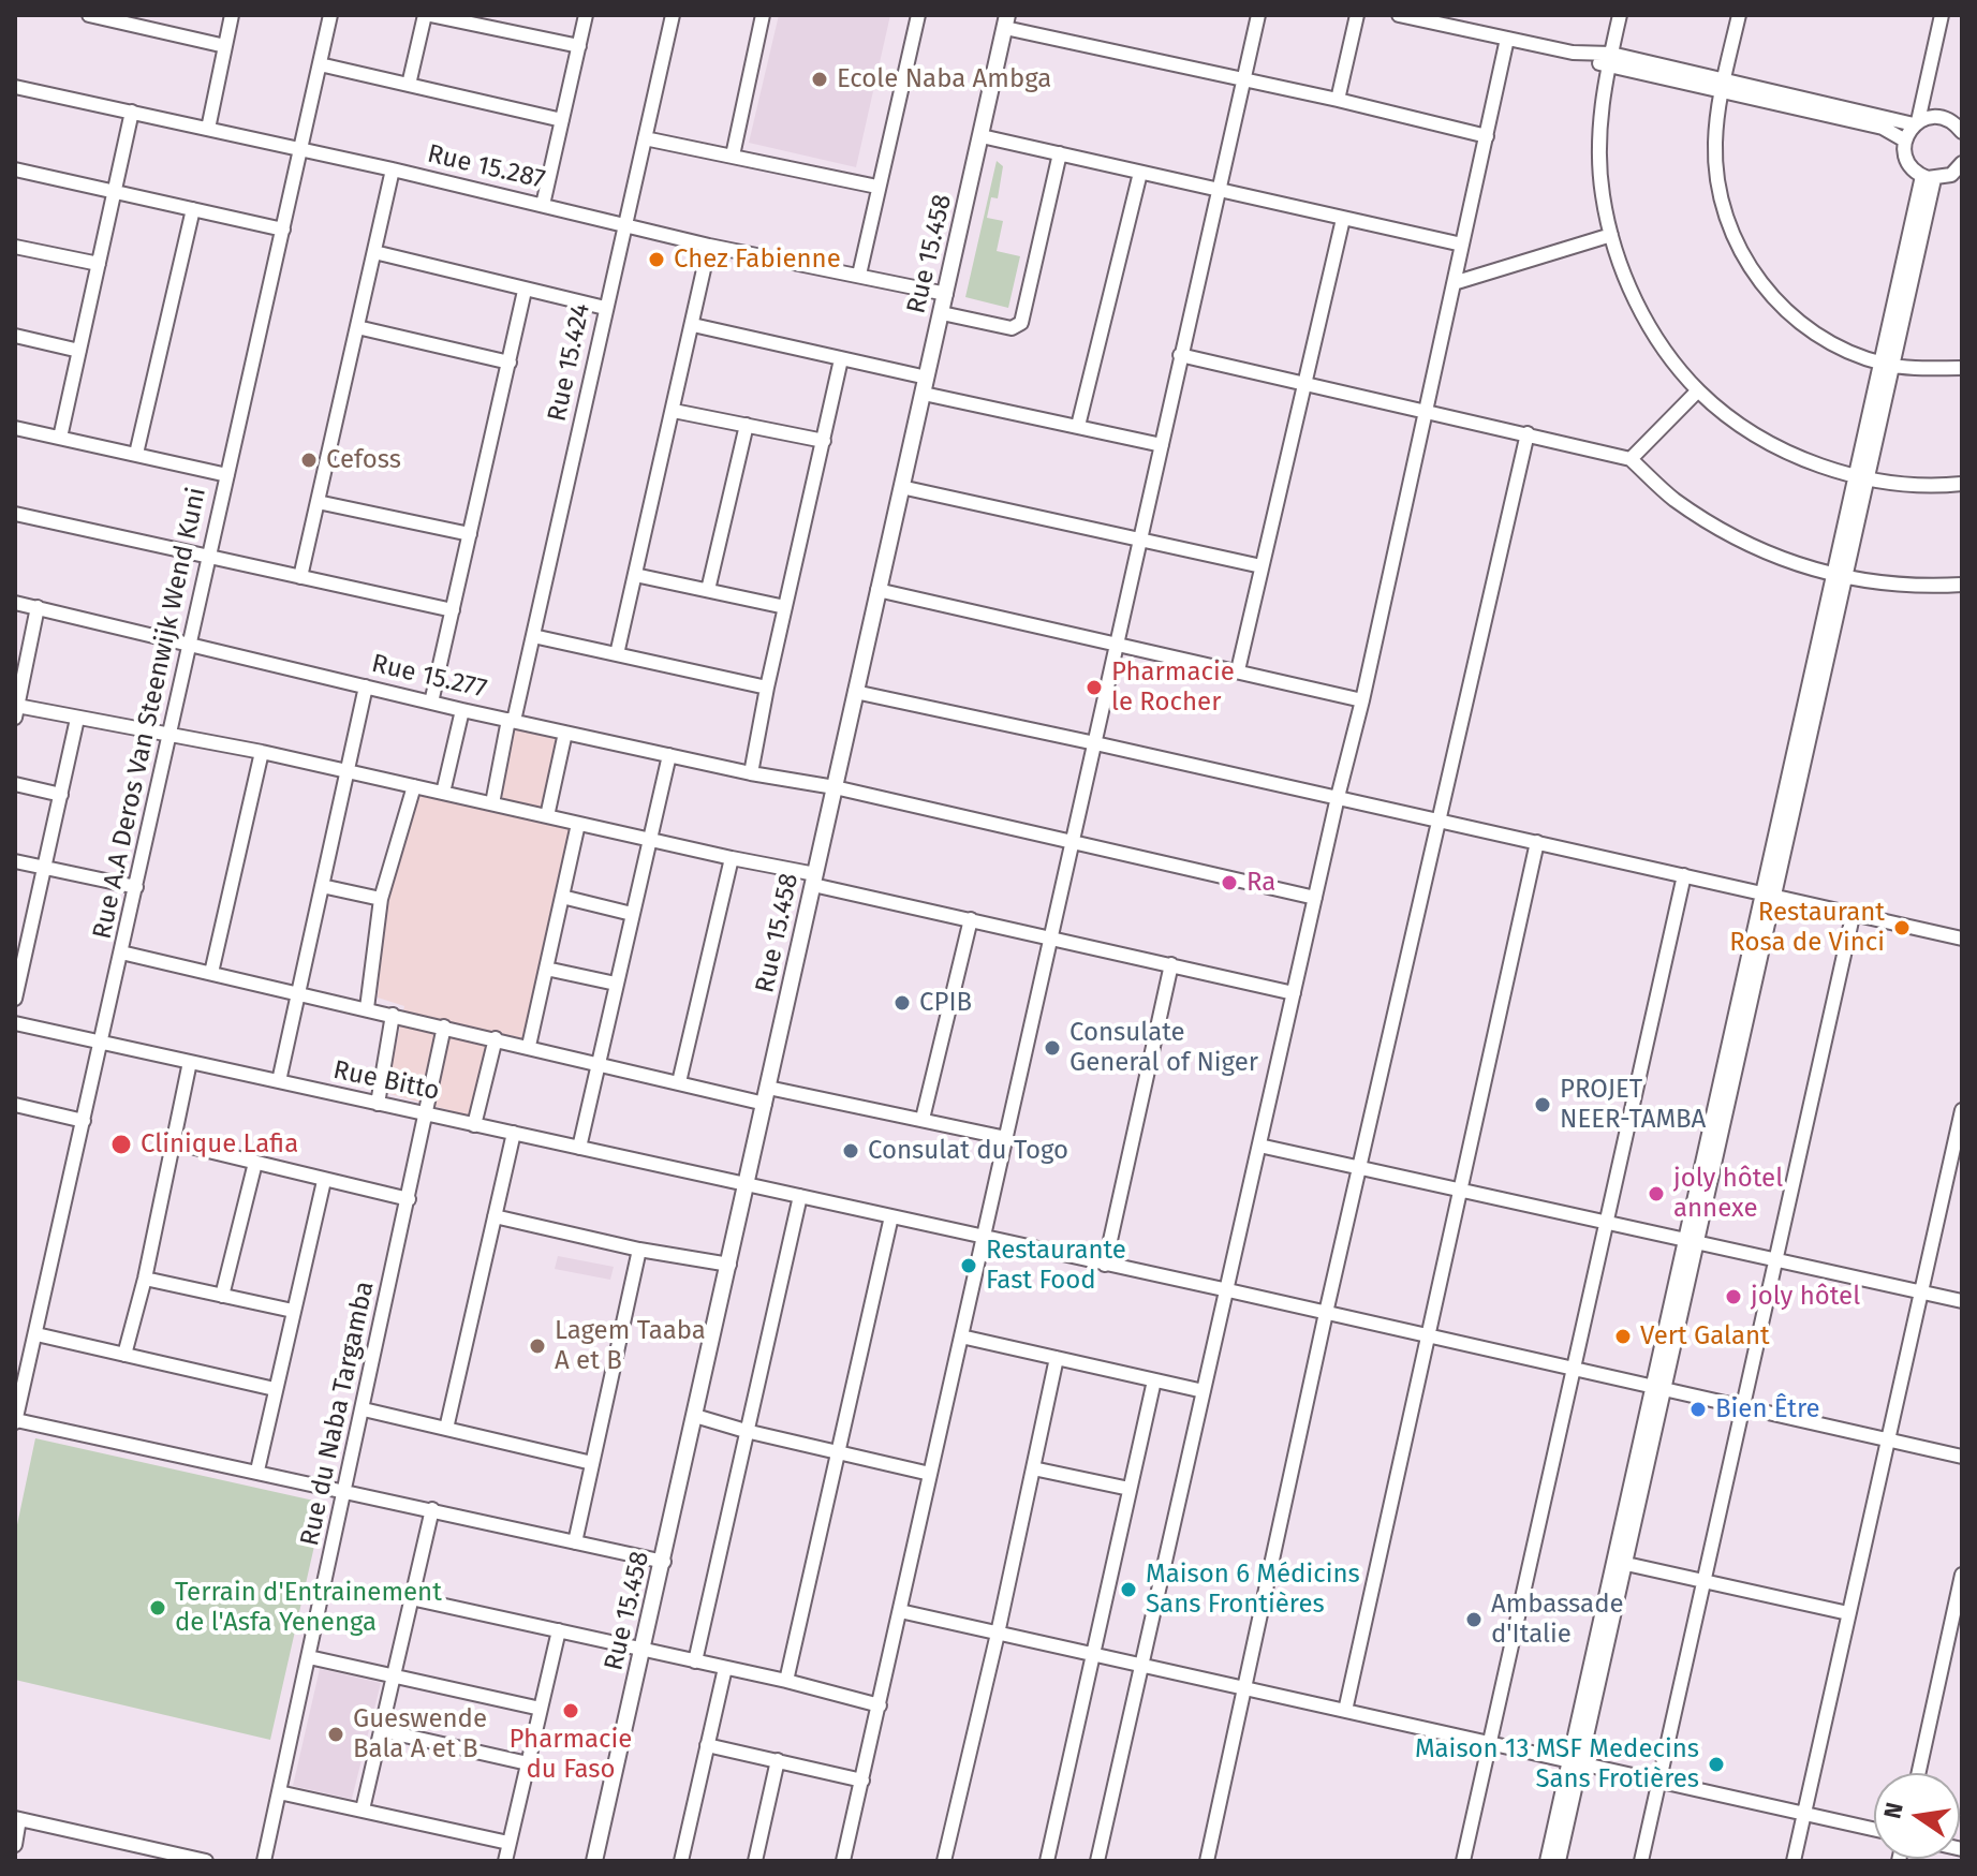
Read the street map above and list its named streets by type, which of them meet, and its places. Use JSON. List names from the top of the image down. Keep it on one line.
{"streets":{"main road":["Rue 15.458"],"street":["Rue 15.287","Rue 15.424","Rue 15.277","Rue A.A Deros Van Steenwijk Wend Kuni","Rue Bitto","Rue du Naba Targamba"]},"crossings":[["Rue 15.287","Rue 15.458"],["Rue 15.287","Rue 15.424"],["Rue 15.287","Rue A.A Deros Van Steenwijk Wend Kuni"],["Rue 15.458","Rue 15.277"],["Rue 15.458","Rue Bitto"],["Rue 15.424","Rue 15.277"],["Rue 15.277","Rue A.A Deros Van Steenwijk Wend Kuni"],["Rue A.A Deros Van Steenwijk Wend Kuni","Rue Bitto"],["Rue Bitto","Rue du Naba Targamba"]],"places":["Ecole Naba Ambga","Chez Fabienne","Cefoss","Pharmacie le Rocher","Ra","Restaurant Rosa de Vinci","CPIB","Consulate General of Niger","PROJET NEER-TAMBA","Clinique Lafia","Consulat du Togo","joly hôtel annexe","Restaurante Fast Food","joly hôtel","Vert Galant","Lagem Taaba A et B","Bien Être","Maison 6 Médicins Sans Frontières","Terrain d'Entrainement de l'Asfa Yenenga","Ambassade d'Italie","Pharmacie du Faso","Gueswende Bala A et B","Maison 13 MSF Medecins Sans Frotières"],"north":"left"}
